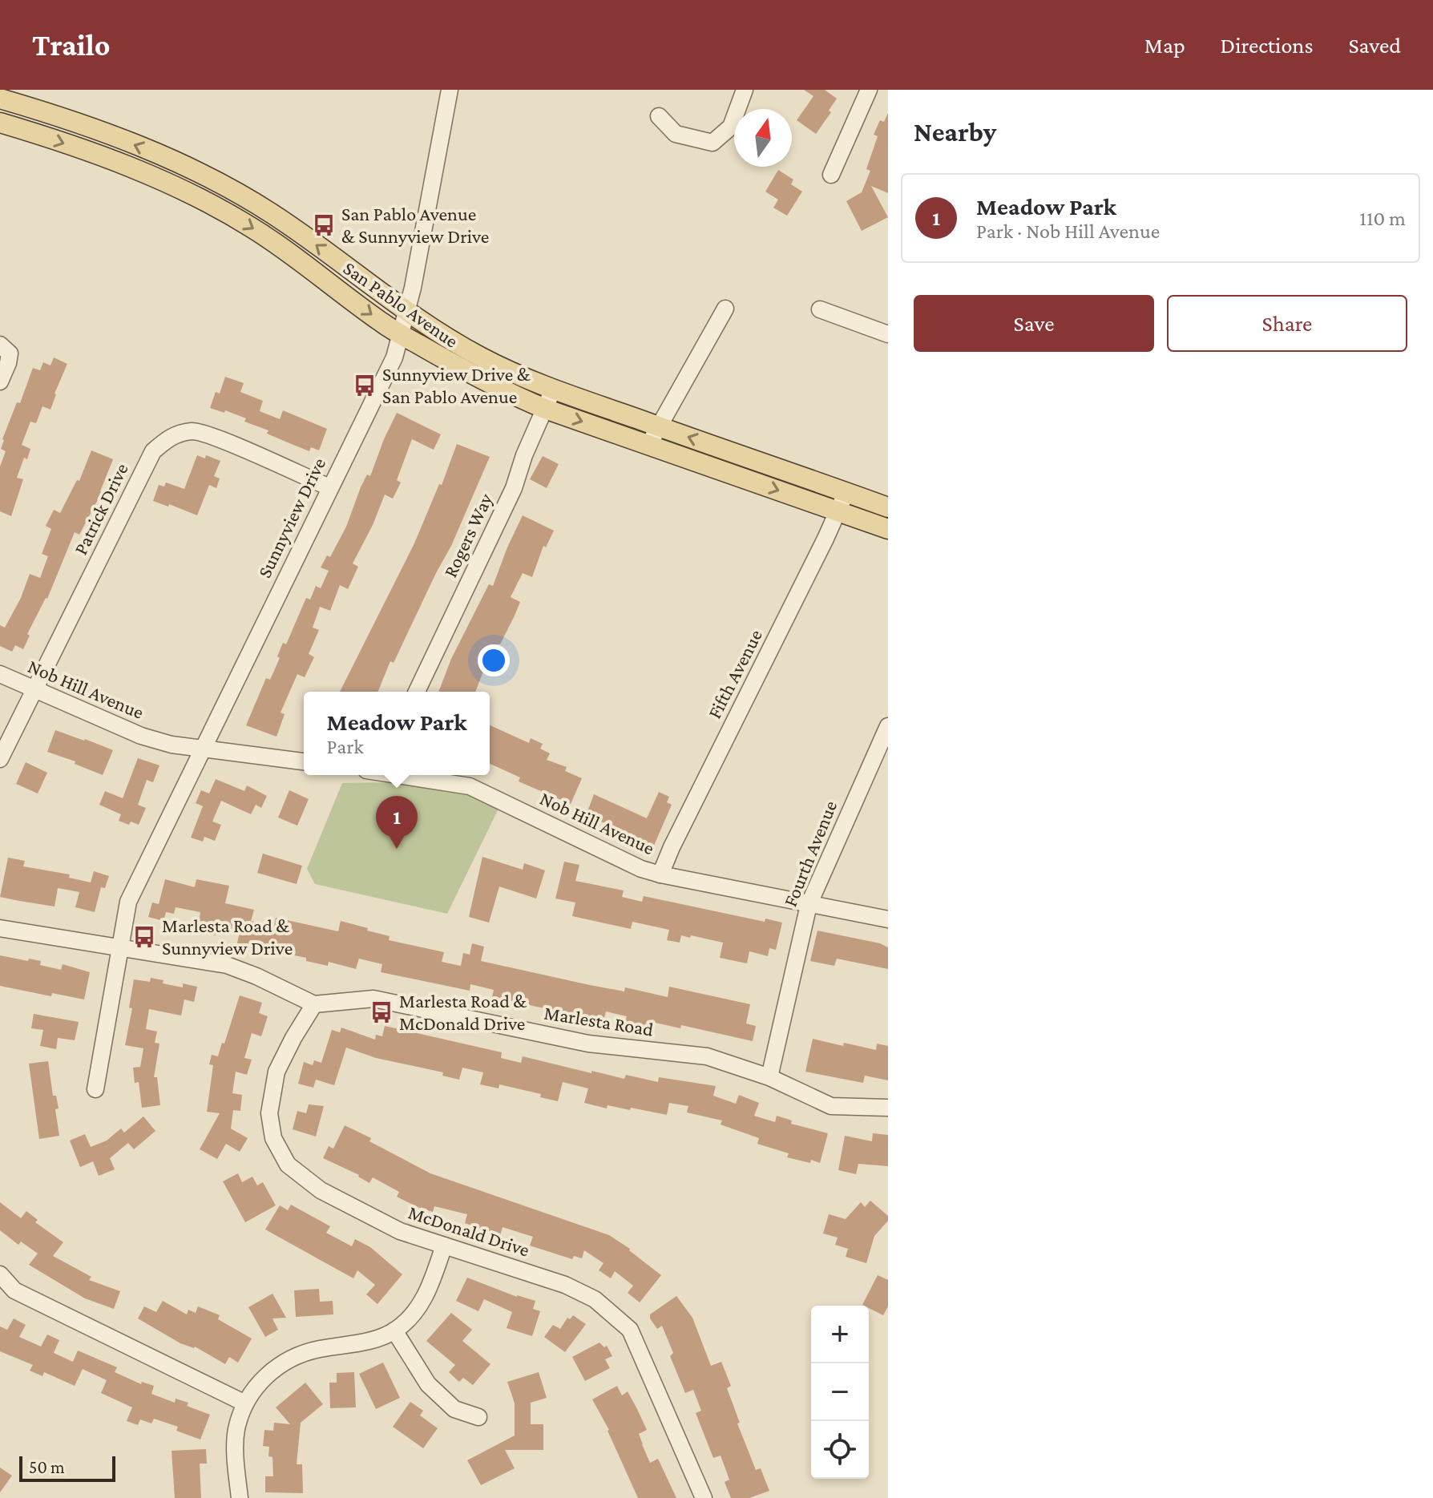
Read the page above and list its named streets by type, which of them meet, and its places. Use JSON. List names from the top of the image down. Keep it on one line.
{"streets":{"main road":["San Pablo Avenue"],"street":["Patrick Drive","Sunnyview Drive","Rogers Way","Fifth Avenue","Nob Hill Avenue","Fourth Avenue","Marlesta Road","McDonald Drive"]},"crossings":[["San Pablo Avenue","Sunnyview Drive"],["San Pablo Avenue","Rogers Way"],["San Pablo Avenue","Fifth Avenue"],["Patrick Drive","Sunnyview Drive"],["Patrick Drive","Nob Hill Avenue"],["Sunnyview Drive","Nob Hill Avenue"],["Fifth Avenue","Nob Hill Avenue"],["Nob Hill Avenue","Fourth Avenue"],["Fourth Avenue","Marlesta Road"],["Marlesta Road","McDonald Drive"]],"places":{"bus stop":["San Pablo Avenue & Sunnyview Drive","Sunnyview Drive & San Pablo Avenue","Marlesta Road & Sunnyview Drive","Marlesta Road & McDonald Drive"]},"scale_bar":"50 m","north":"top","page":{"header":"Trailo","nav":["Map","Directions","Saved"],"heading":"Nearby","list":[{"mark":"1","name":"Meadow Park","note":"Park · Nob Hill Avenue","value":"110 m"}],"buttons":["Save","Share"],"popup":["Meadow Park","Park"],"pins":"1","map_buttons":["+","−"],"scale":"50 m"}}
